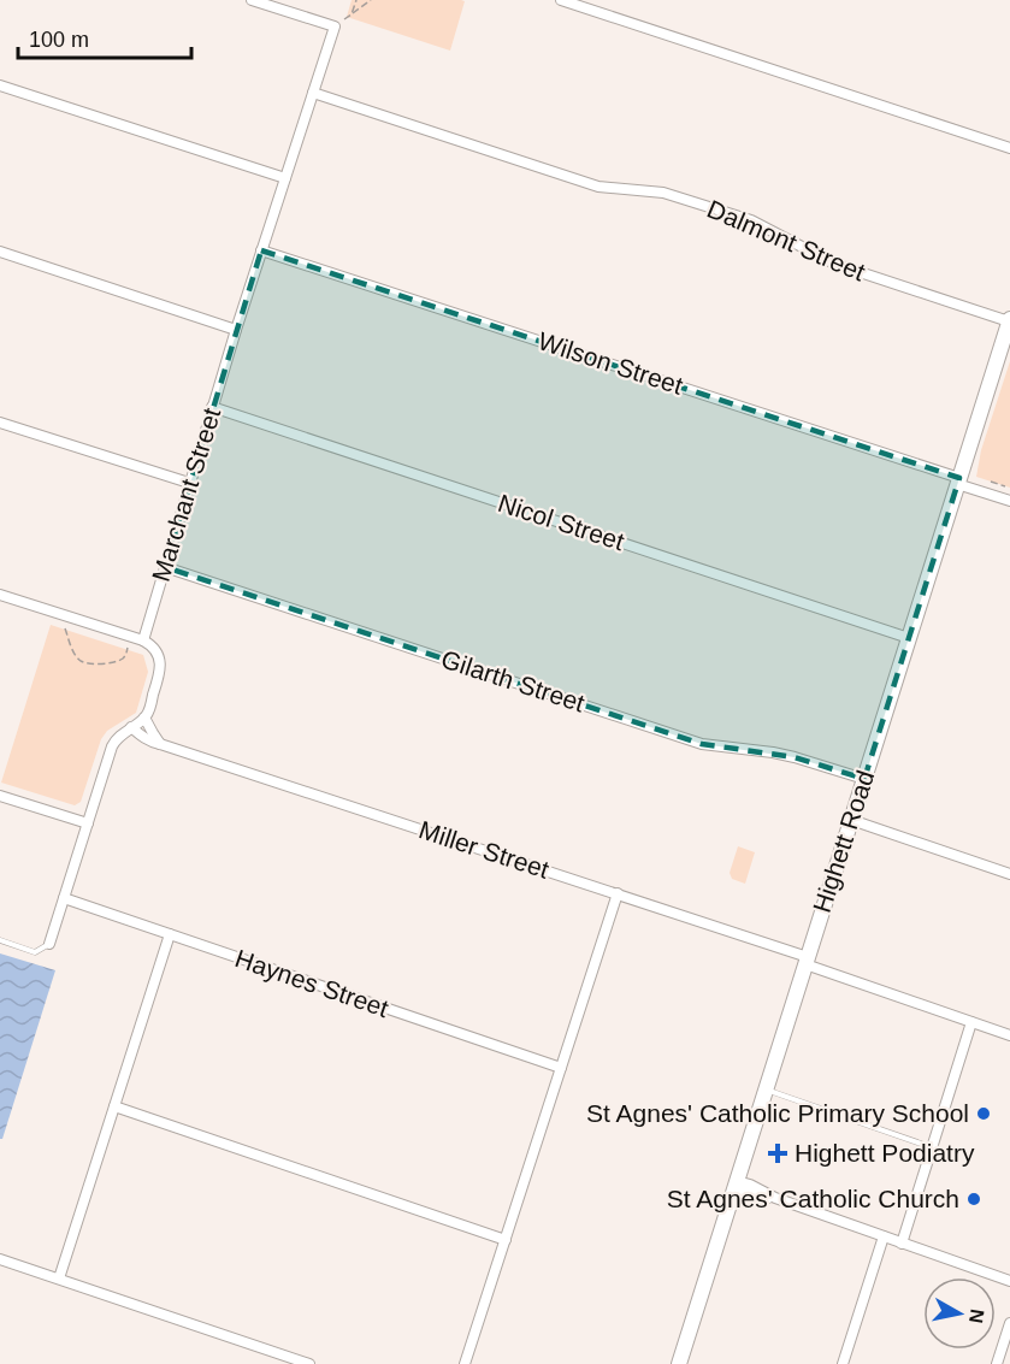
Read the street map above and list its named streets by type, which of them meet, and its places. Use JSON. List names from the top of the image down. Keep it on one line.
{"streets":{"street":["Dalmont Street","Wilson Street","Marchant Street","Nicol Street","Gilarth Street","Highett Road","Miller Street","Haynes Street"]},"crossings":[["Dalmont Street","Marchant Street"],["Dalmont Street","Highett Road"],["Wilson Street","Marchant Street"],["Wilson Street","Highett Road"],["Marchant Street","Nicol Street"],["Marchant Street","Gilarth Street"],["Nicol Street","Highett Road"],["Gilarth Street","Highett Road"],["Highett Road","Miller Street"]],"places":{"other":["St Agnes' Catholic Primary School","St Agnes' Catholic Church"],"health":["Highett Podiatry"]},"scale_bar":"100 m","north":"right"}
